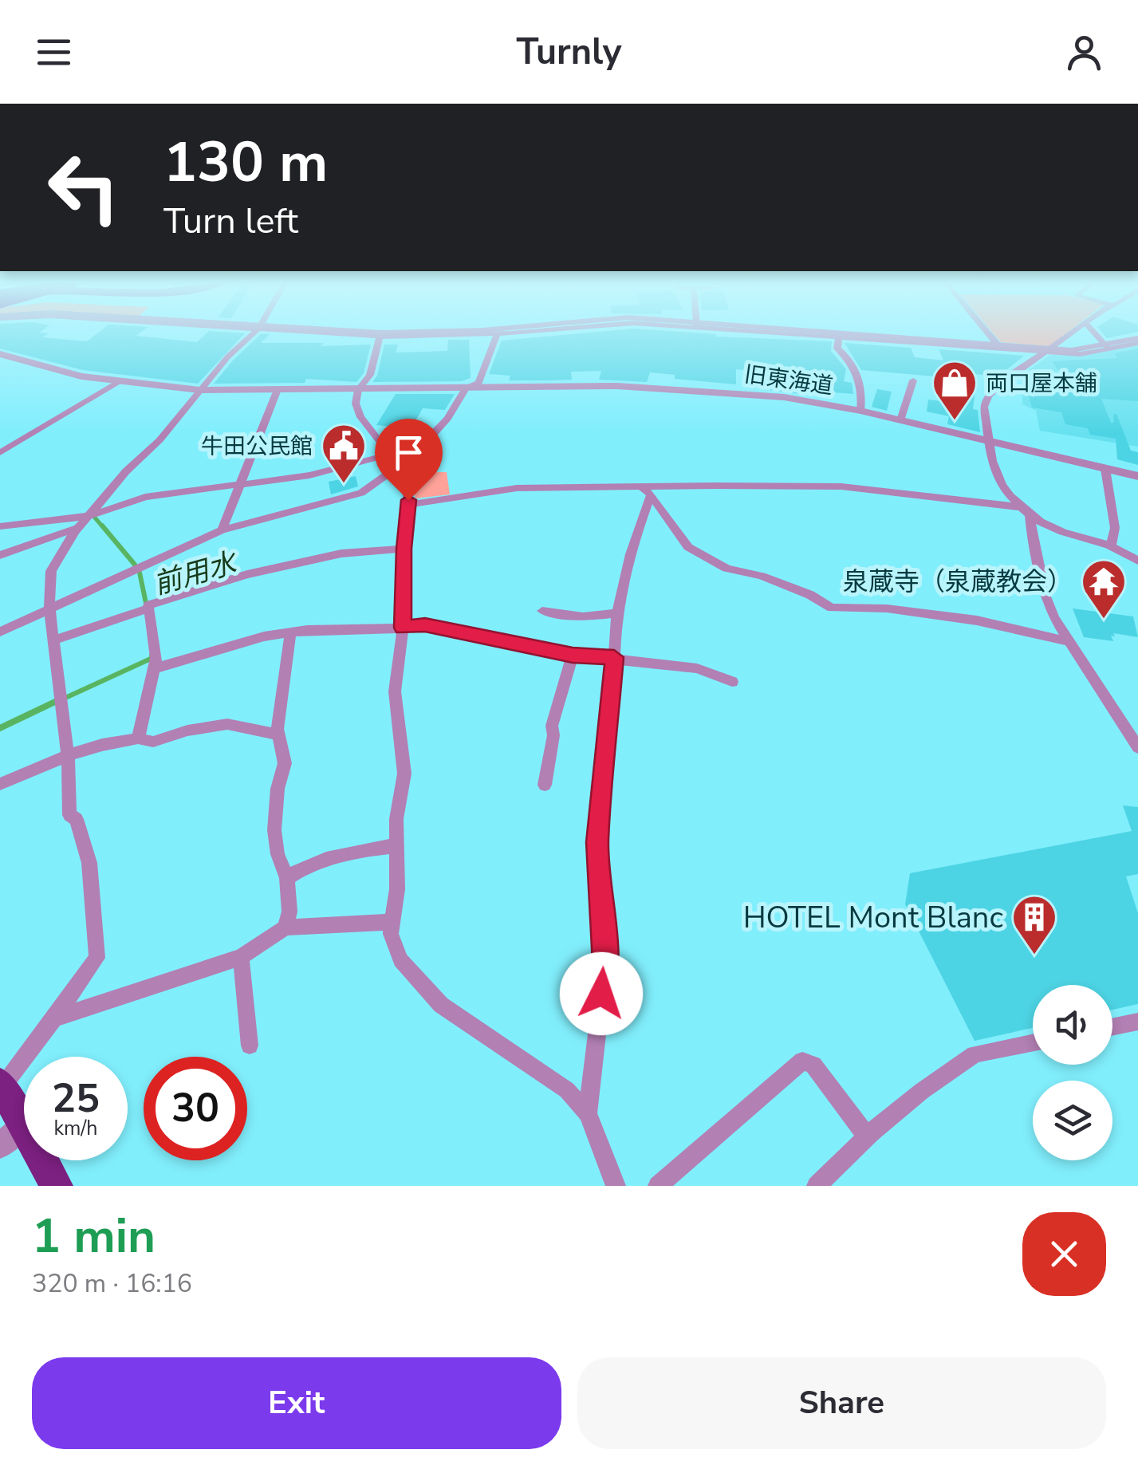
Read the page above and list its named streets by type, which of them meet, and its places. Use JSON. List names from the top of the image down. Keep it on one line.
{"streets":{"street":["旧東海道"]},"water":["前用水"],"places":{"shop":["両口屋本舗"],"public building":["牛田公民館"],"temple":["泉蔵寺（泉蔵教会）"],"building":["HOTEL Mont Blanc"]},"page":{"header":"Turnly","turn":["130 m","Turn left"],"speed":"25 km/h","limit":"30","heading":["1 min","320 m · 16:16"],"buttons":["Exit","Share"]}}
